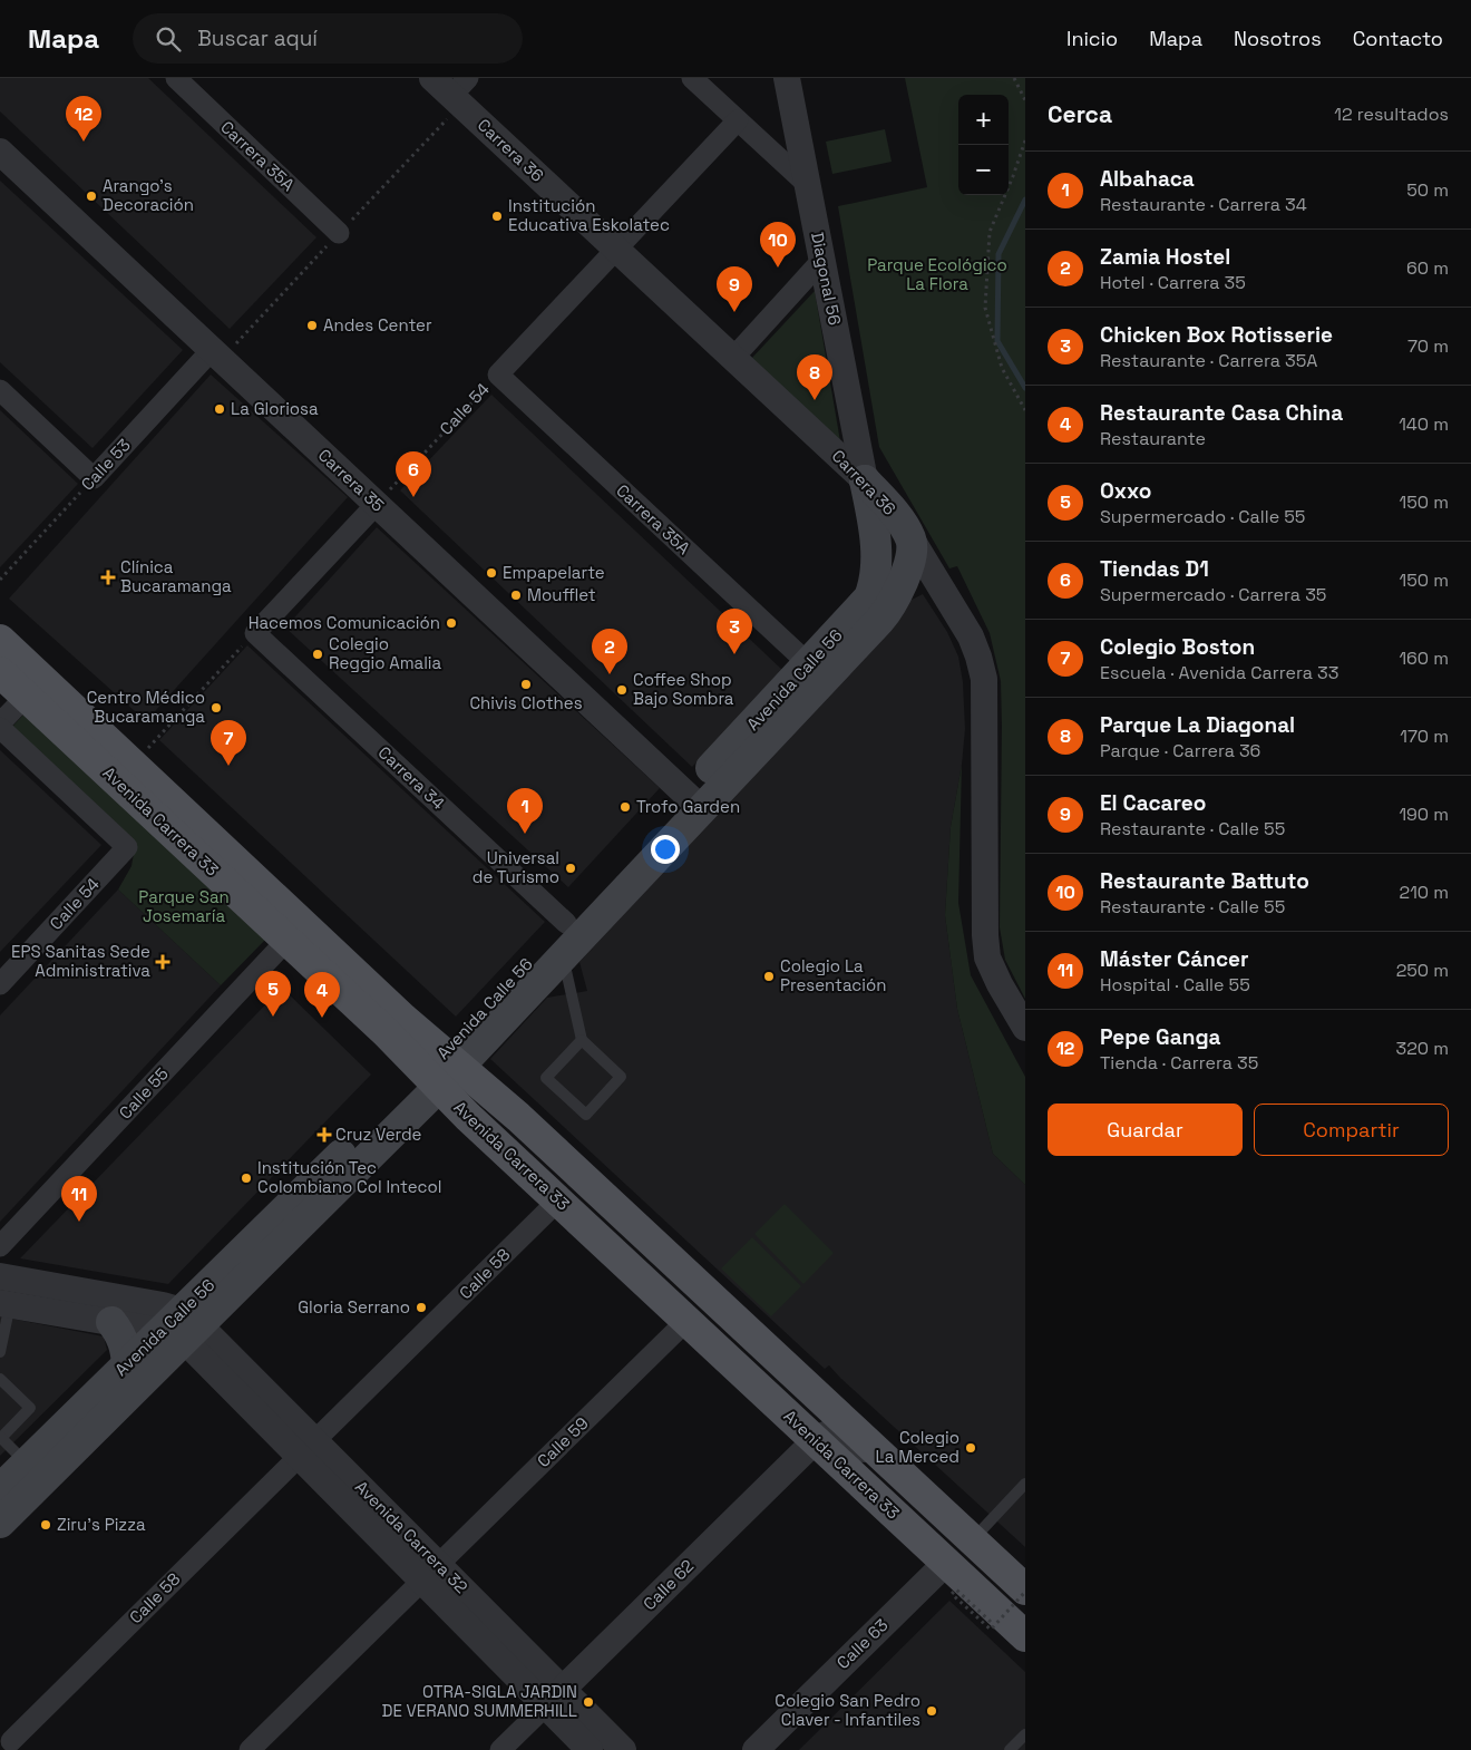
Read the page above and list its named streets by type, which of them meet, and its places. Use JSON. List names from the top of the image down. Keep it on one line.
{"streets":{"main road":["Carrera 36","Avenida Calle 56","Avenida Carrera 33"],"street":["Carrera 35A","Diagonal 56","Calle 54","Calle 53","Carrera 35","Carrera 34","Calle 55","Calle 58","Calle 59","Avenida Carrera 32","Calle 62","Calle 63"]},"crossings":[["Carrera 36","Diagonal 56"],["Carrera 36","Calle 54"],["Carrera 36","Avenida Calle 56"],["Carrera 35A","Calle 54"],["Carrera 35A","Avenida Calle 56"],["Diagonal 56","Avenida Calle 56"],["Calle 54","Carrera 35"],["Calle 53","Carrera 35"],["Carrera 35","Avenida Calle 56"],["Avenida Calle 56","Carrera 34"],["Avenida Calle 56","Avenida Carrera 33"],["Avenida Calle 56","Avenida Carrera 32"],["Avenida Carrera 33","Calle 55"],["Avenida Carrera 33","Calle 58"],["Avenida Carrera 33","Calle 59"],["Avenida Carrera 33","Calle 62"],["Avenida Carrera 33","Calle 63"],["Calle 58","Avenida Carrera 32"],["Calle 59","Avenida Carrera 32"],["Avenida Carrera 32","Calle 62"]],"parks":["Parque Ecológico La Flora","Parque San Josemaría"],"places":{"other":["Arango's Decoración","Institución Educativa Eskolatec","Andes Center","La Gloriosa","Empapelarte","Moufflet","Hacemos Comunicación","Colegio Reggio Amalia","Chivis Clothes","Coffee Shop Bajo Sombra","Centro Médico Bucaramanga","Trofo Garden","Universal de Turismo","Colegio La Presentación","Institución Tec Colombiano Col Intecol","Gloria Serrano","Colegio La Merced","Ziru’s Pizza","OTRA-SIGLA JARDIN DE VERANO SUMMERHILL","Colegio San Pedro Claver - Infantiles"],"health":["Clínica Bucaramanga","EPS Sanitas Sede Administrativa","Cruz Verde"]},"page":{"header":"Mapa","search":"Buscar aquí","nav":["Inicio","Mapa","Nosotros","Contacto"],"heading":["Cerca","12 resultados"],"map_buttons":["+","−"],"pins":["12","10","9","8","6","3","2","7","1","5","4","11"],"list":[{"mark":"1","name":"Albahaca","note":"Restaurante · Carrera 34","value":"50 m"},{"mark":"2","name":"Zamia Hostel","note":"Hotel · Carrera 35","value":"60 m"},{"mark":"3","name":"Chicken Box Rotisserie","note":"Restaurante · Carrera 35A","value":"70 m"},{"mark":"4","name":"Restaurante Casa China","note":"Restaurante","value":"140 m"},{"mark":"5","name":"Oxxo","note":"Supermercado · Calle 55","value":"150 m"},{"mark":"6","name":"Tiendas D1","note":"Supermercado · Carrera 35","value":"150 m"},{"mark":"7","name":"Colegio Boston","note":"Escuela · Avenida Carrera 33","value":"160 m"},{"mark":"8","name":"Parque La Diagonal","note":"Parque · Carrera 36","value":"170 m"},{"mark":"9","name":"El Cacareo","note":"Restaurante · Calle 55","value":"190 m"},{"mark":"10","name":"Restaurante Battuto","note":"Restaurante · Calle 55","value":"210 m"},{"mark":"11","name":"Máster Cáncer","note":"Hospital · Calle 55","value":"250 m"},{"mark":"12","name":"Pepe Ganga","note":"Tienda · Carrera 35","value":"320 m"}],"buttons":["Guardar","Compartir"]}}
